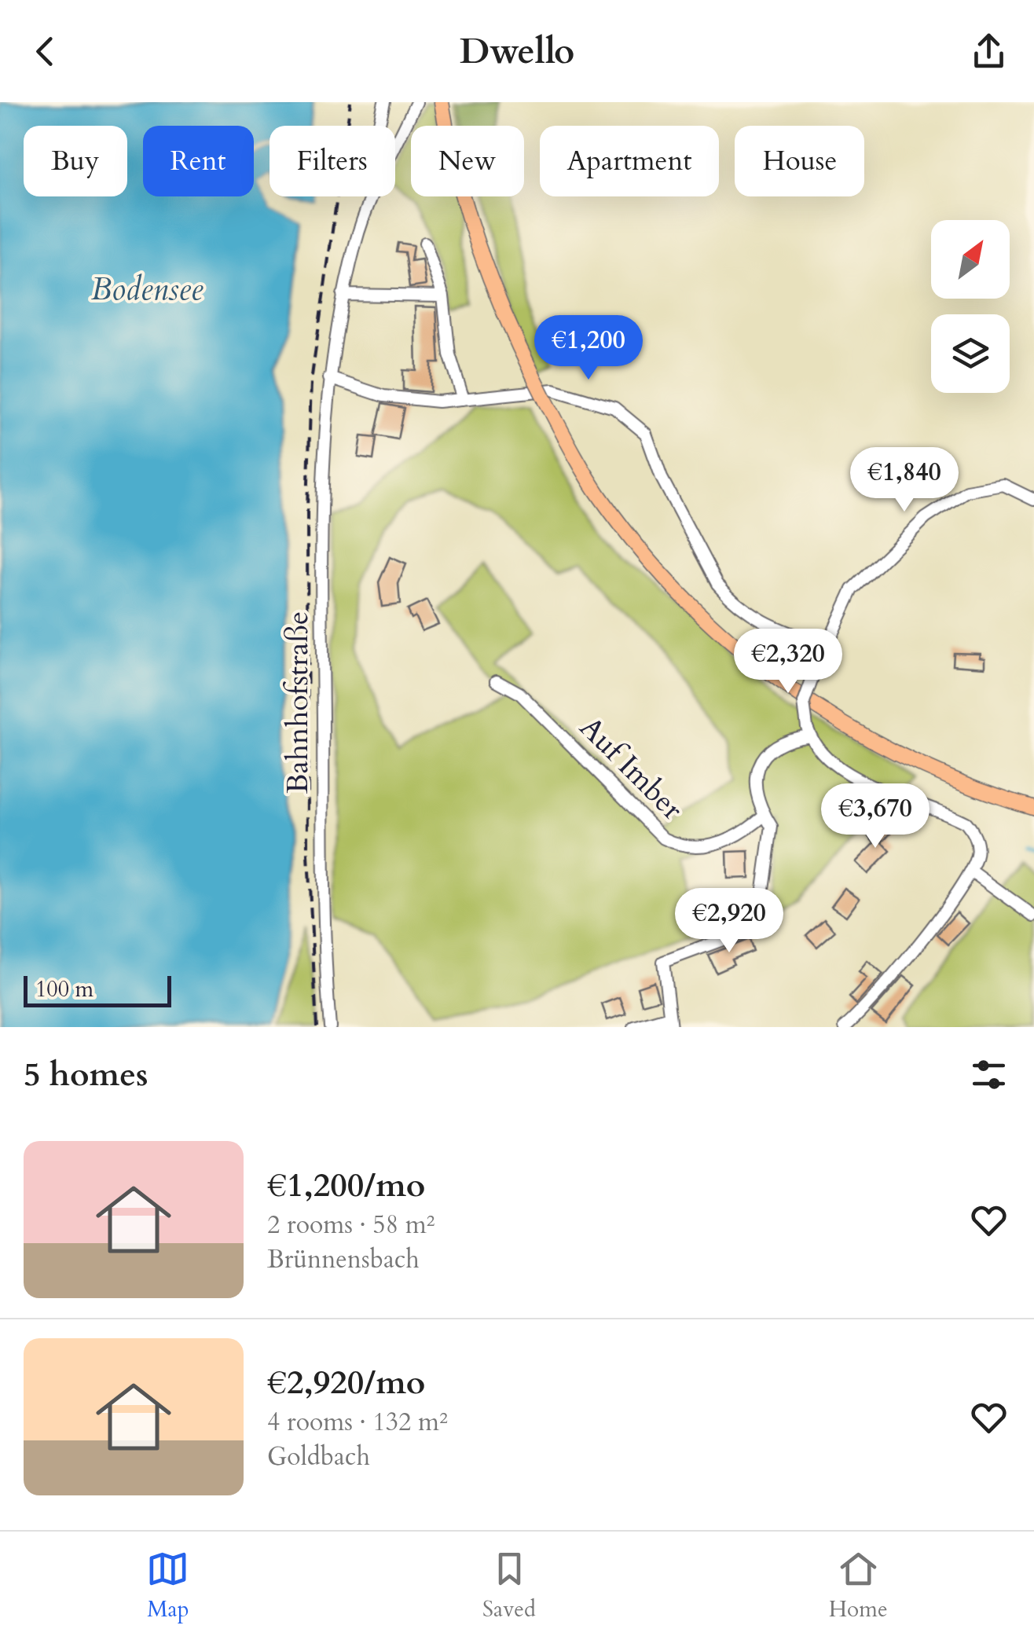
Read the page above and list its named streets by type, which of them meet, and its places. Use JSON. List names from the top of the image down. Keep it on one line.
{"streets":{"street":["Bahnhofstraße","Auf Imber"]},"water":["Bodensee"],"scale_bar":"100 m","north":"top right","page":{"header":"Dwello","chip":["Buy","Rent","Filters","New","Apartment","House"],"price":["€1,200","€1,840","€2,320","€3,670","€2,920"],"scale":"100 m","heading":"5 homes","list":[{"name":"€1,200/mo","note":"2 rooms · 58 m² · Brünnensbach"},{"name":"€2,920/mo","note":"4 rooms · 132 m² · Goldbach"}],"tabs":["Map","Saved","Home"]}}
